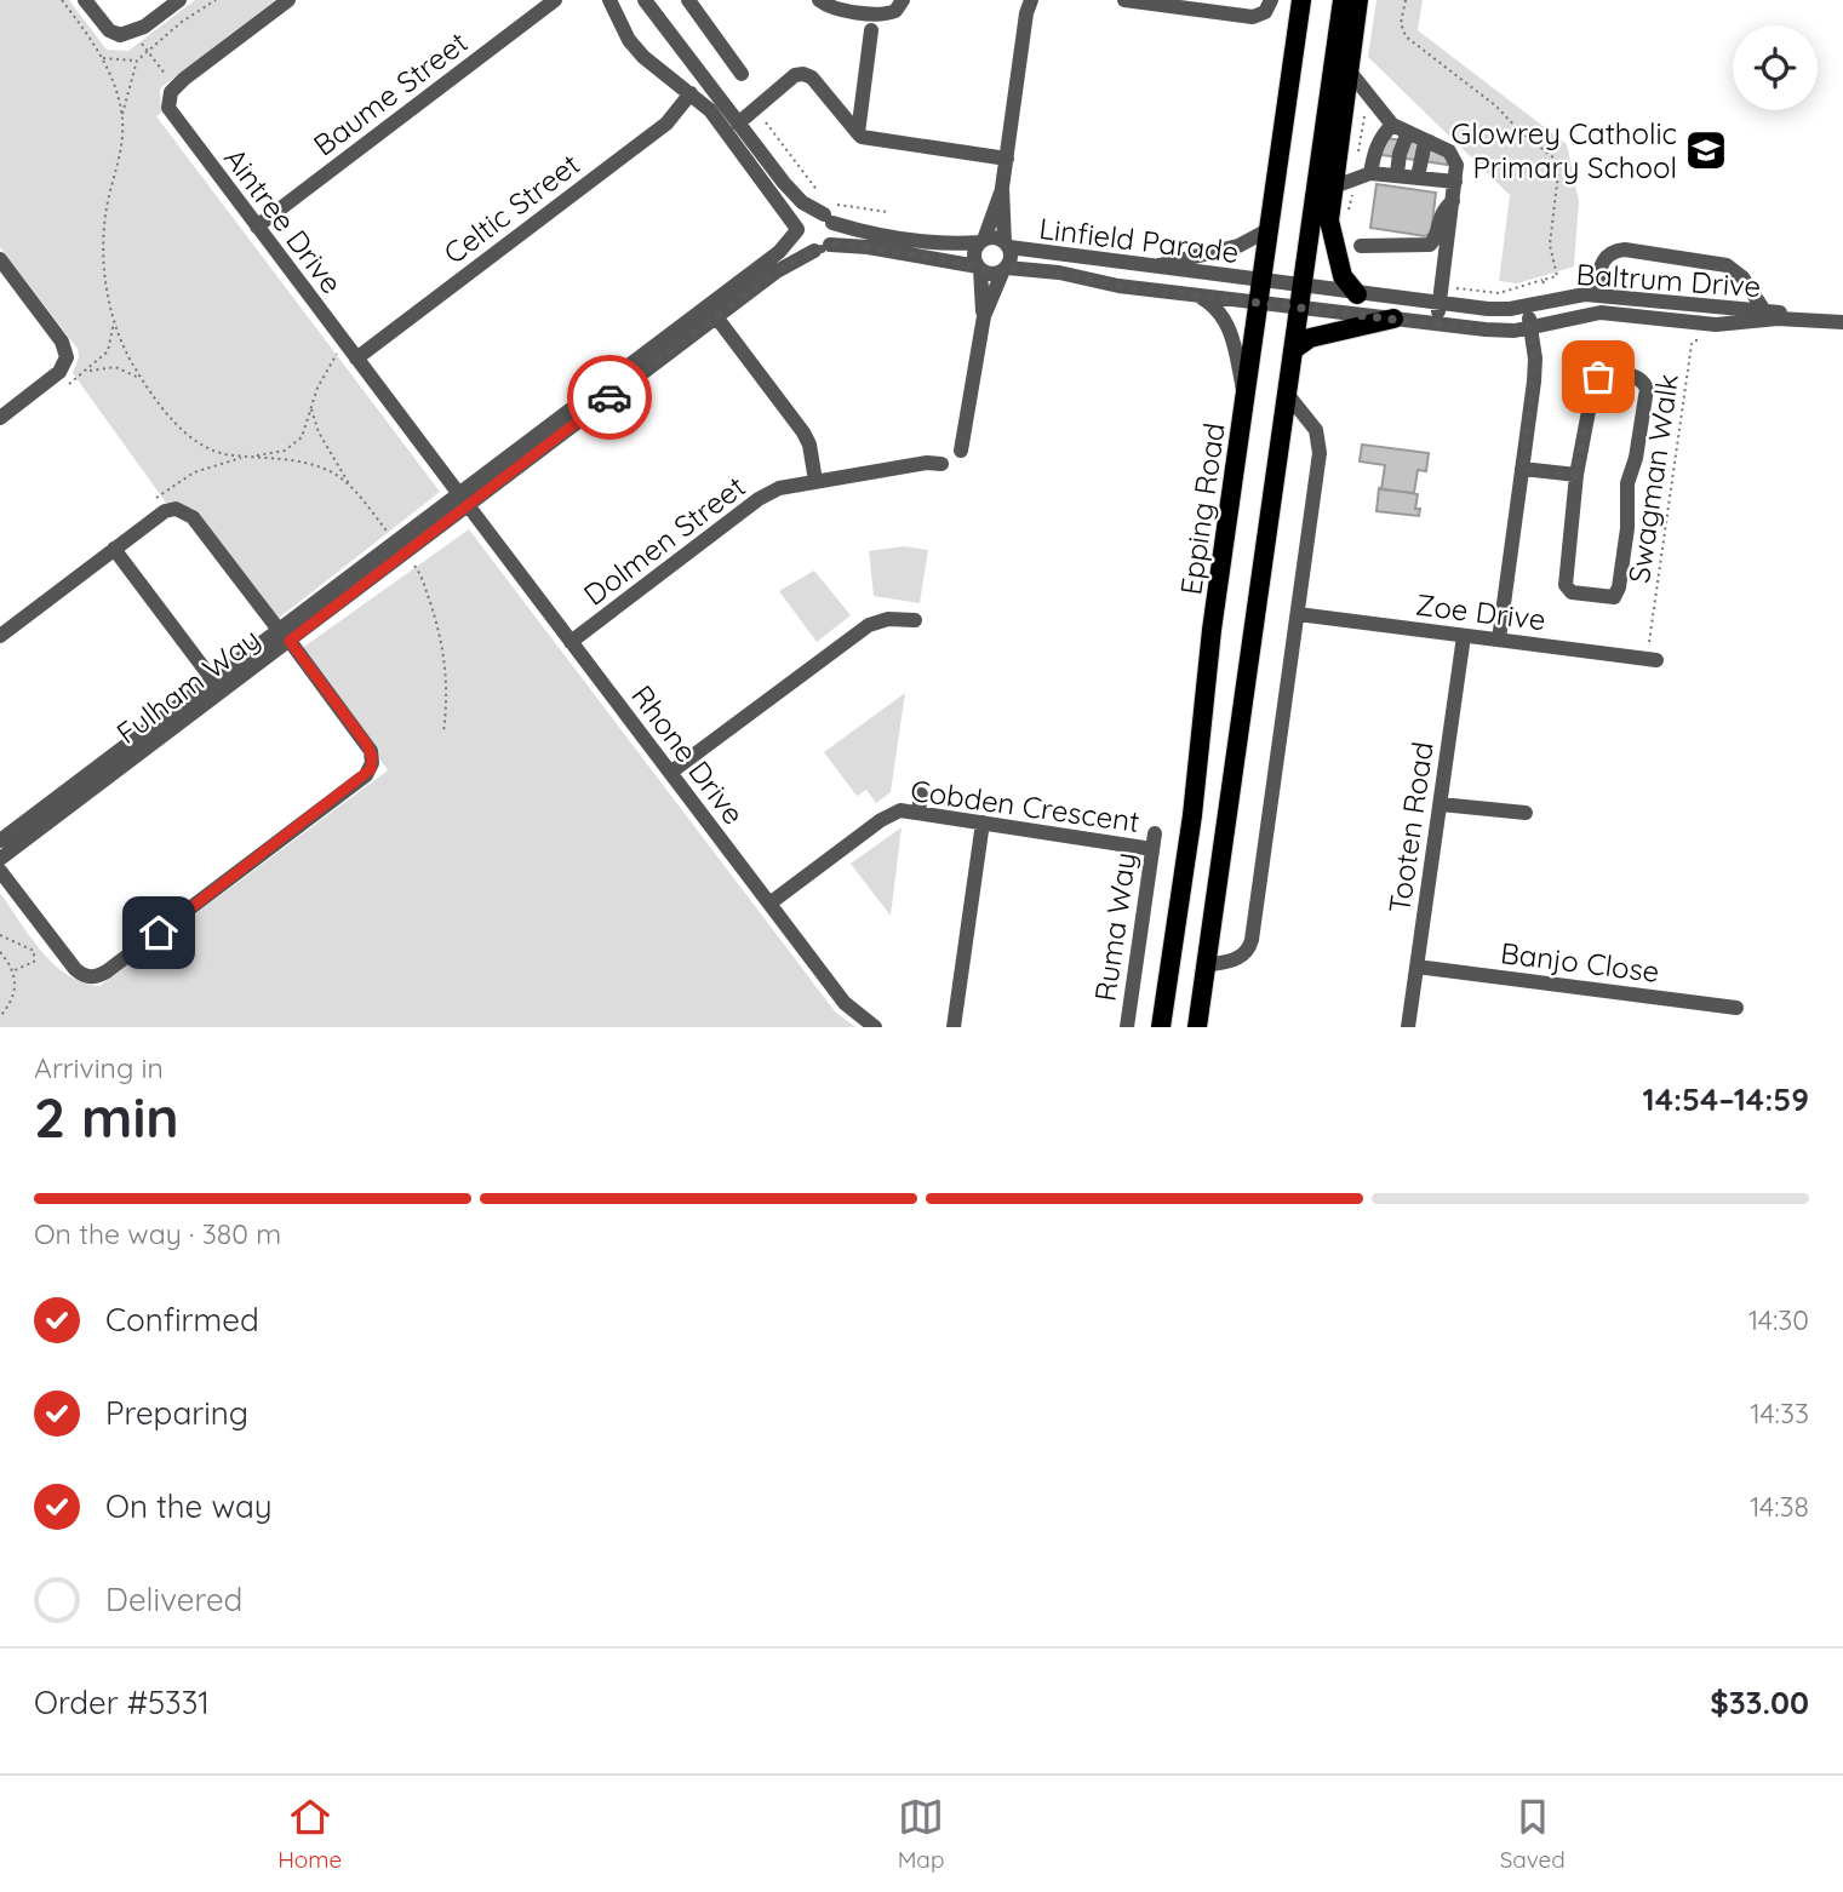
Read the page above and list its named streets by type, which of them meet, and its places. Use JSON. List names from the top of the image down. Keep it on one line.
{"streets":{"main road":["Epping Road"],"street":["Baume Street","Celtic Street","Aintree Drive","Linfield Parade","Baltrum Drive","Dolmen Street","Zoe Drive","Fulham Way","Rhone Drive","Cobden Crescent","Tooten Road","Ruma Way","Banjo Close"],"path":["Swagman Walk"]},"crossings":[["Baume Street","Aintree Drive"],["Celtic Street","Aintree Drive"],["Aintree Drive","Fulham Way"],["Aintree Drive","Rhone Drive"],["Linfield Parade","Baltrum Drive"],["Linfield Parade","Epping Road"],["Baltrum Drive","Swagman Walk"],["Baltrum Drive","Epping Road"],["Dolmen Street","Rhone Drive"],["Zoe Drive","Tooten Road"],["Fulham Way","Rhone Drive"],["Rhone Drive","Cobden Crescent"],["Cobden Crescent","Ruma Way"],["Tooten Road","Banjo Close"]],"places":{"school or university":["Glowrey Catholic Primary School"]},"page":{"heading":["2 min","Arriving in","14:54–14:59"],"panel":["Order #5331","$33.00"],"bar":"On the way · 380 m","list":[["Confirmed","14:30"],["Preparing","14:33"],["On the way","14:38"],"Delivered"],"tabs":["Home","Map","Saved"]}}
